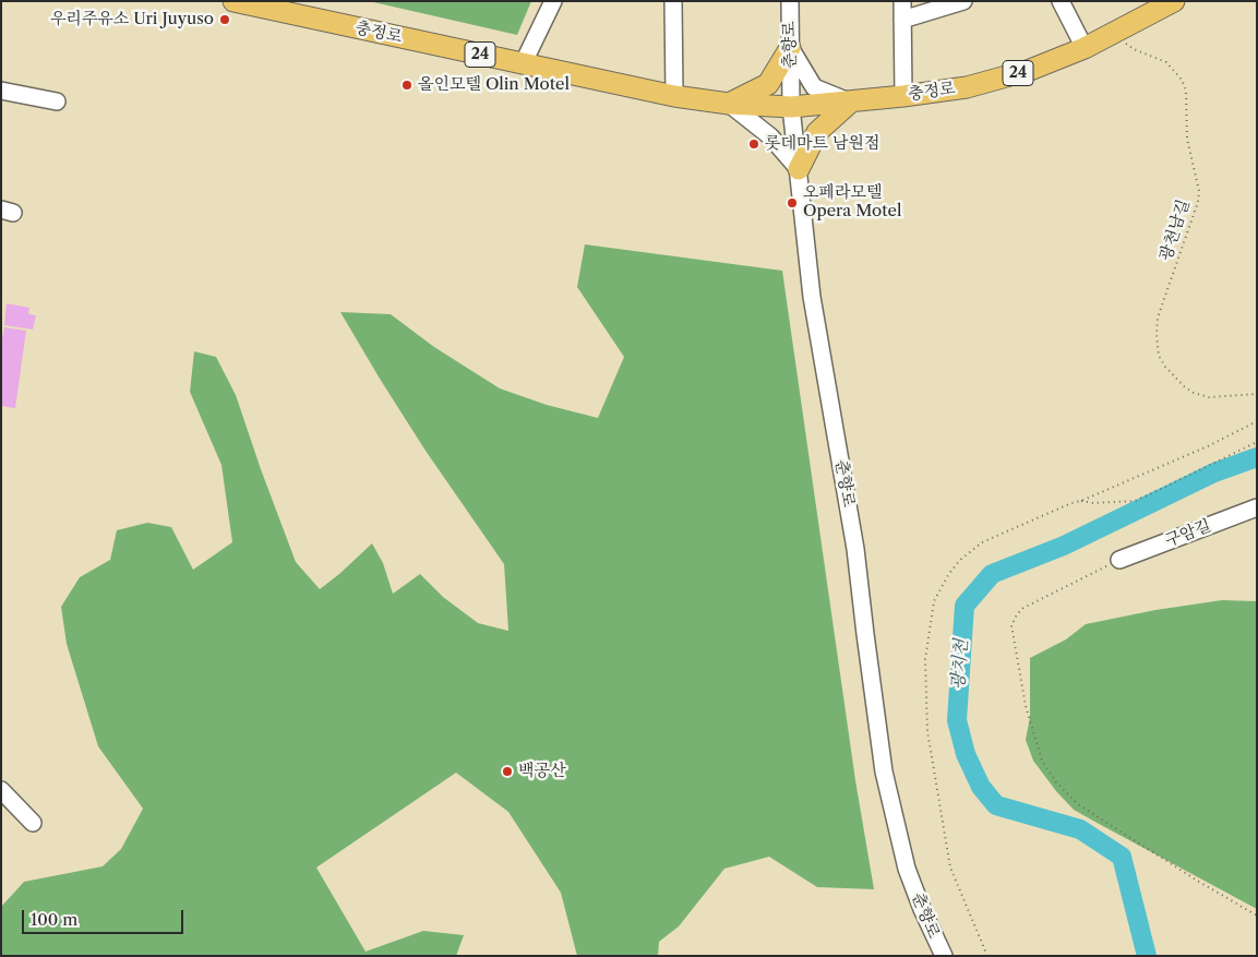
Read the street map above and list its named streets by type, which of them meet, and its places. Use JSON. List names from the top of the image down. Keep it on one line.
{"streets":{"main road":["충정로","24"],"street":["춘향로","구암길"],"path":["광천남길"]},"crossings":[["충정로","춘향로"],["충정로","광천남길"]],"water":["광치천"],"places":["우리주유소 Uri Juyuso","올인모텔 Olin Motel","롯데마트 남원점","오페라모텔 Opera Motel","백공산"],"scale_bar":"100 m"}
